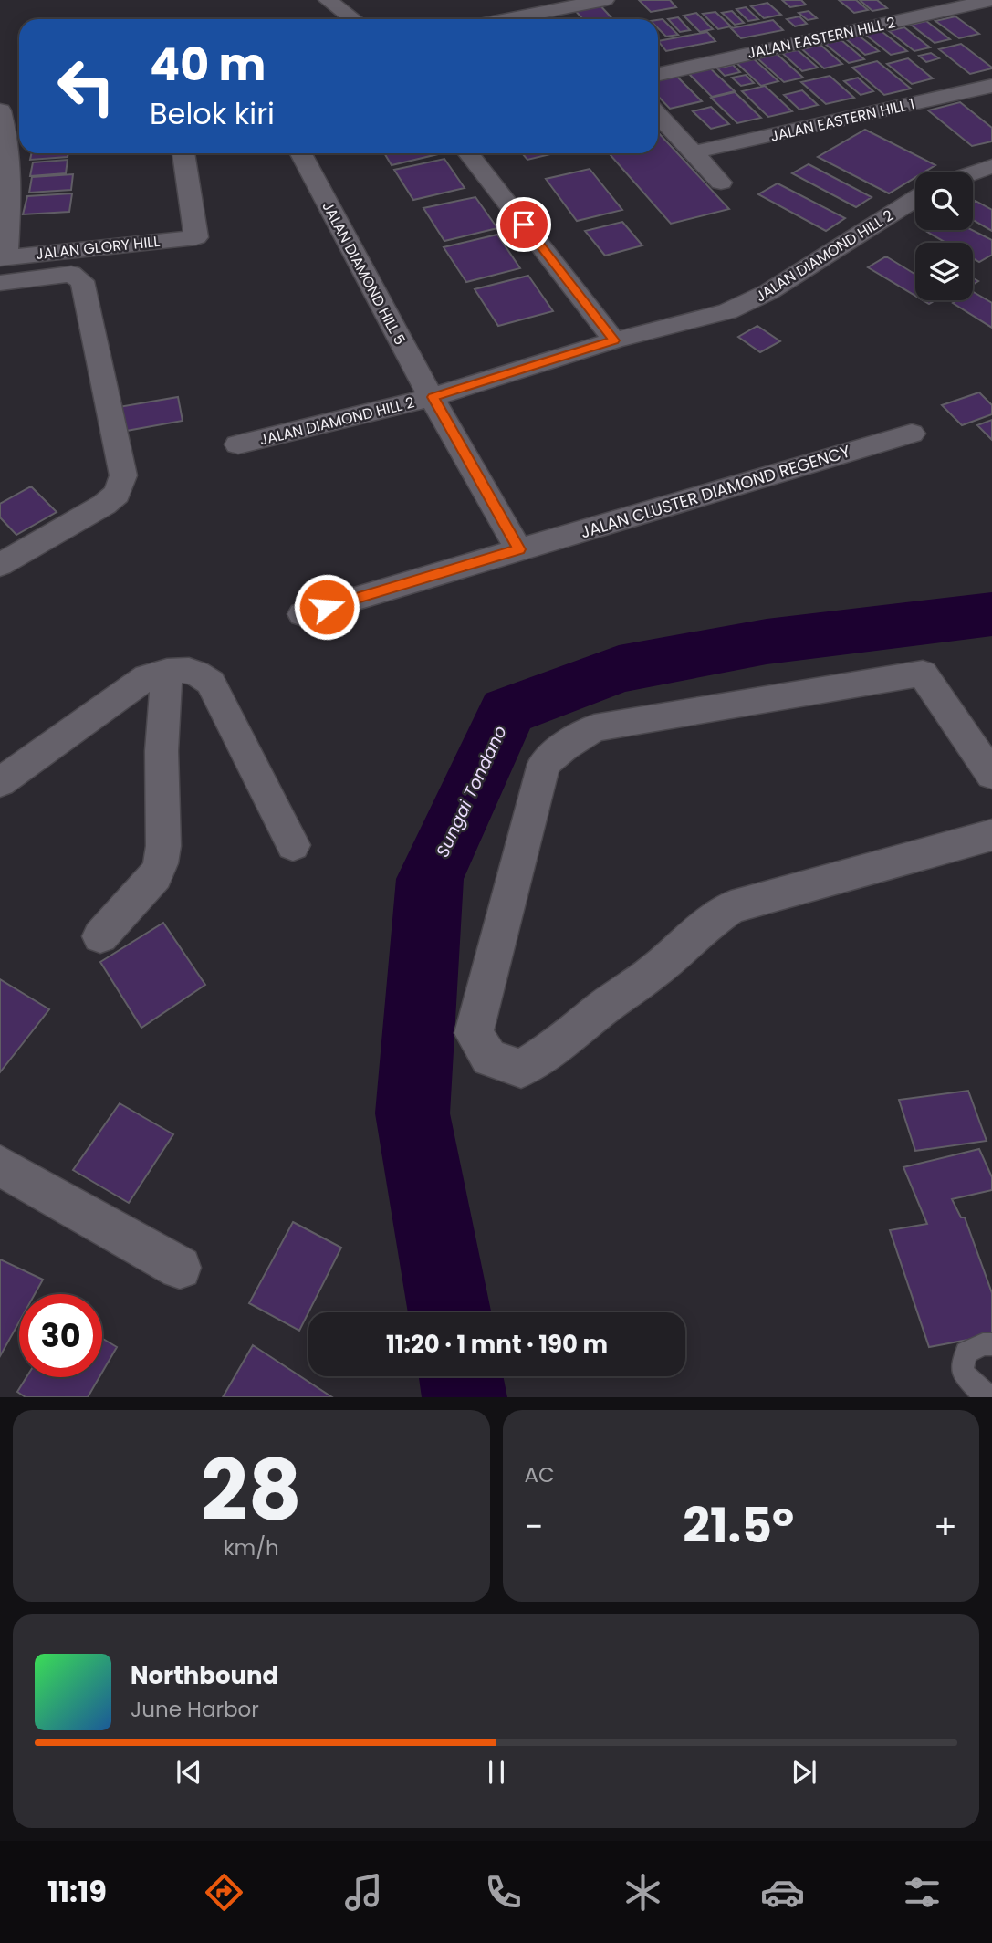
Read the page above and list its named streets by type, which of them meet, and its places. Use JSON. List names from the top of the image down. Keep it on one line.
{"streets":{"street":["JALAN EASTERN HILL 2","JALAN EASTERN HILL 1","JALAN GLORY HILL","JALAN DIAMOND HILL 2","JALAN DIAMOND HILL 5","JALAN CLUSTER DIAMOND REGENCY"]},"crossings":[["JALAN DIAMOND HILL 2","JALAN DIAMOND HILL 5"]],"water":["Sungai Tondano"],"page":{"turn":["40 m","Belok kiri"],"limit":"30","trip":"11:20 · 1 mnt · 190 m","tile":[["28","km/h"],"AC"],"heat":["−","21.5°","+"],"song":["Northbound","June Harbor"],"tabs":"11:19"}}
